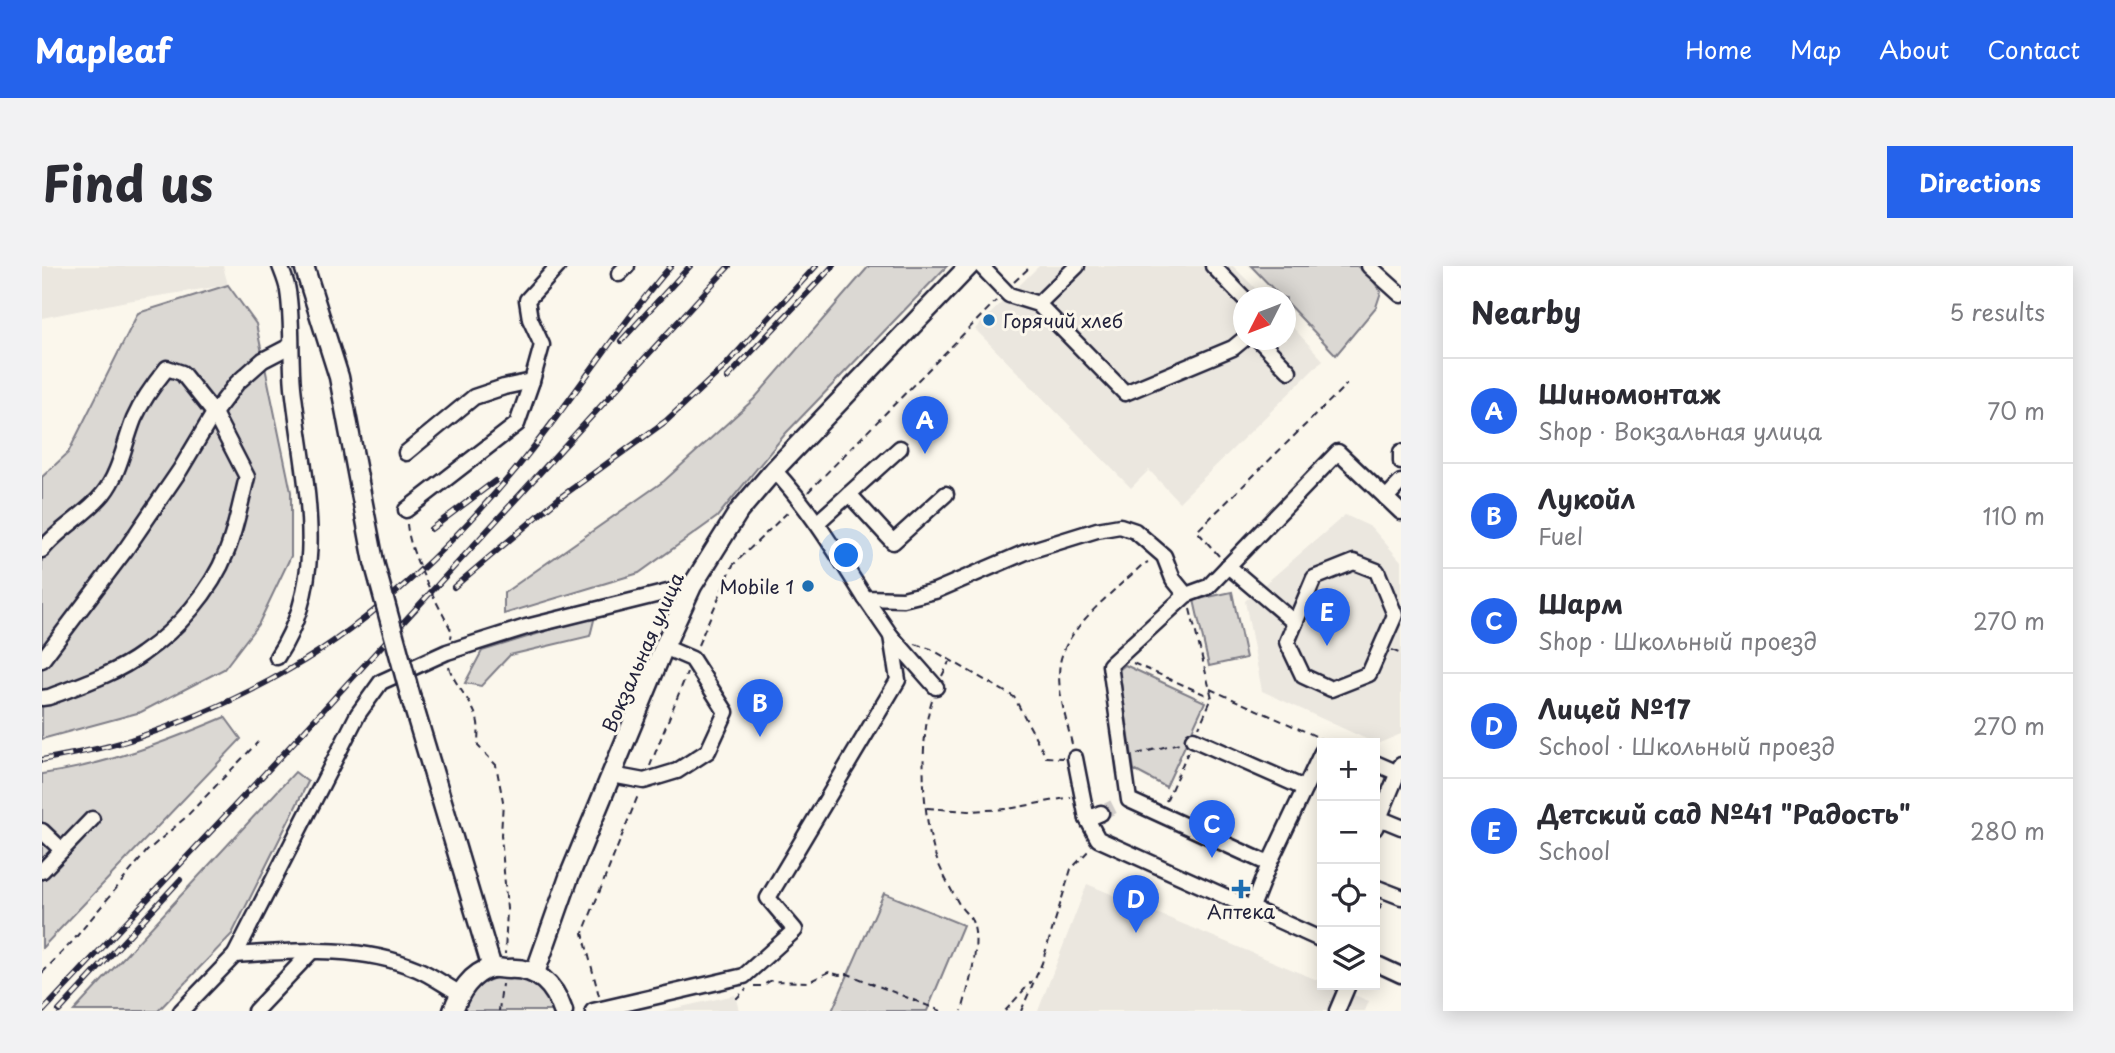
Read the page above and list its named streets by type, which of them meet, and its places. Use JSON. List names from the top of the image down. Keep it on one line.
{"streets":{"main road":["Вокзальная улица"]},"places":{"other":["Горячий хлеб","Mobile 1"],"health":["Аптека"]},"north":"bottom left","page":{"header":"Mapleaf","nav":["Home","Map","About","Contact"],"title":"Find us","buttons":"Directions","heading":["Nearby","5 results"],"list":[{"mark":"A","name":"Шиномонтаж","note":"Shop · Вокзальная улица","value":"70 m"},{"mark":"B","name":"Лукойл","note":"Fuel","value":"110 m"},{"mark":"C","name":"Шарм","note":"Shop · Школьный проезд","value":"270 m"},{"mark":"D","name":"Лицей №17","note":"School · Школьный проезд","value":"270 m"},{"mark":"E","name":"Детский сад №41 \"Радость\"","note":"School","value":"280 m"}],"pins":["A","E","B","C","D"],"map_buttons":["+","−"]}}
